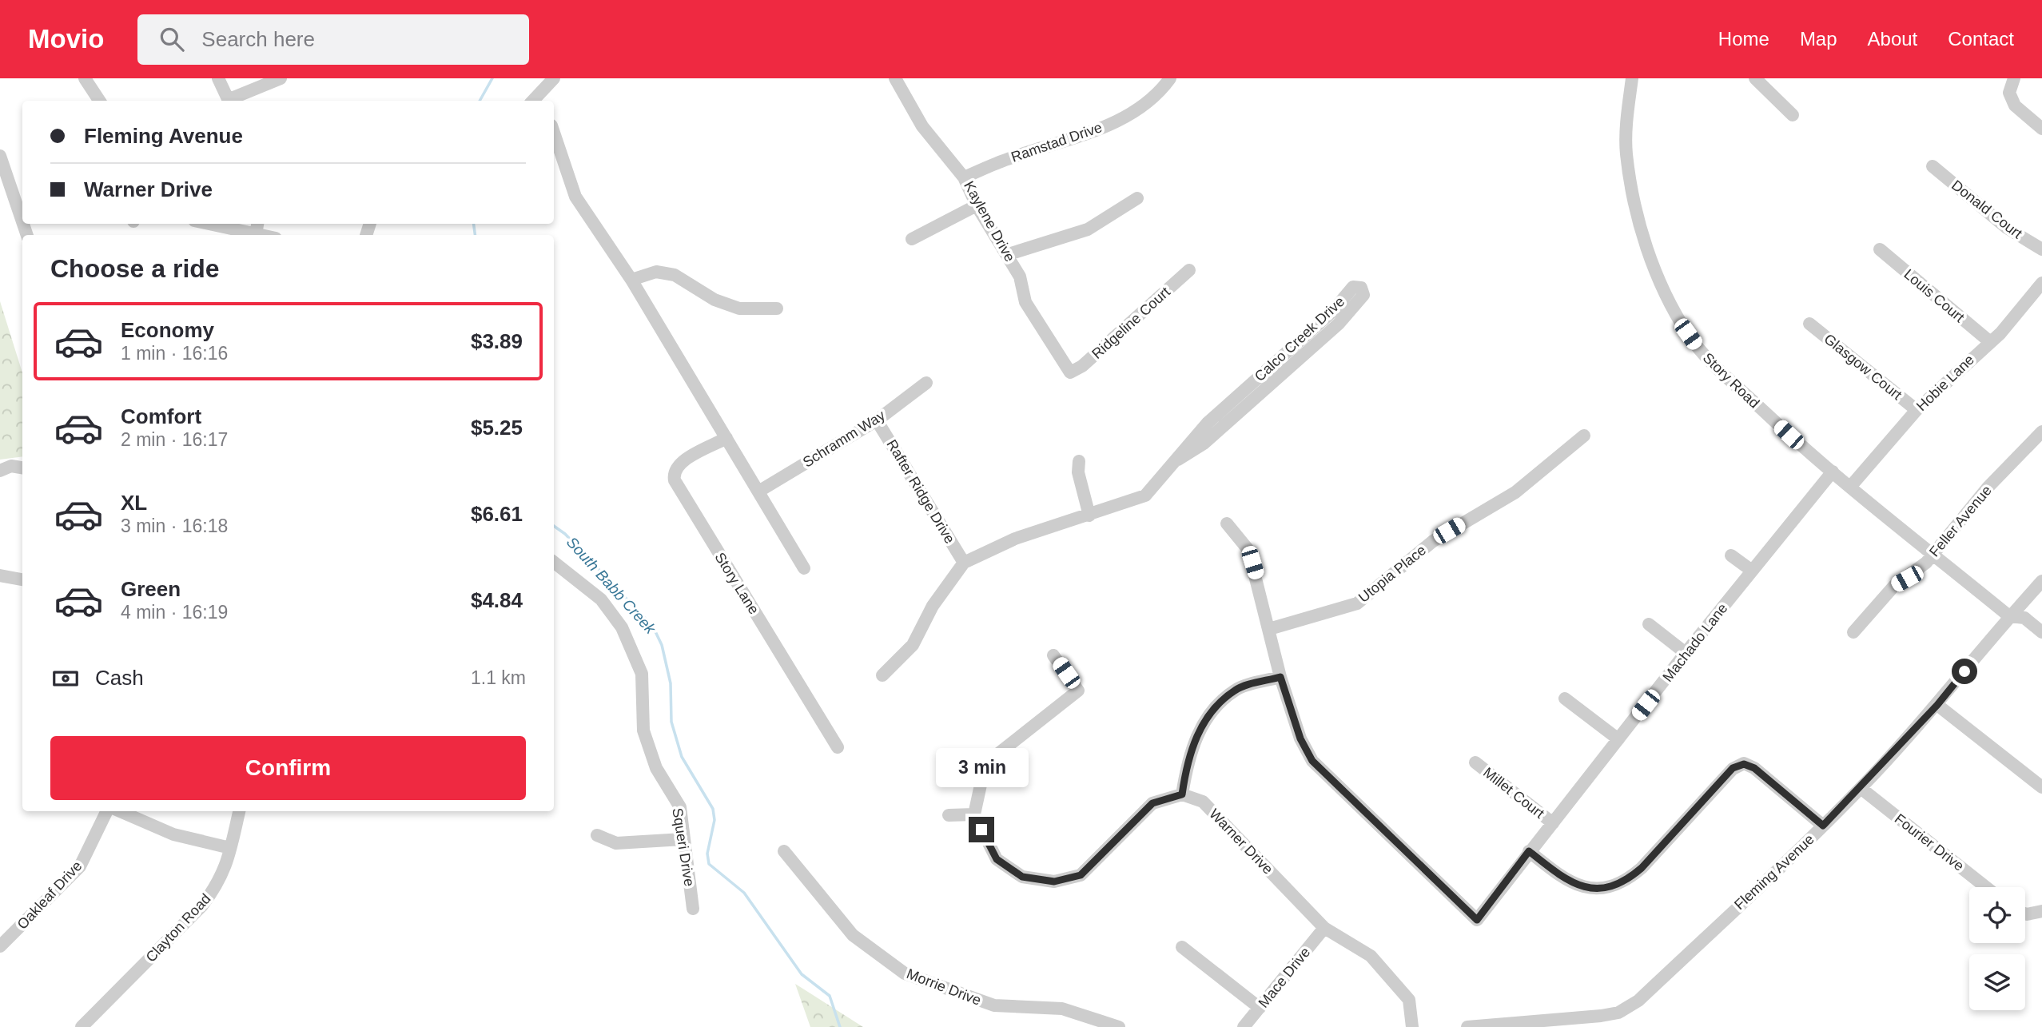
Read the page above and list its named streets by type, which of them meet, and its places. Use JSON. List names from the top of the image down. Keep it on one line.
{"streets":{"street":["Ramstad Drive","Donald Court","Kaylene Drive","Louis Court","Ridgeline Court","Calco Creek Drive","Glasgow Court","Story Road","Hobie Lane","Schramm Way","Rafter Ridge Drive","Feller Avenue","Utopia Place","Story Lane","Machado Lane","Millet Court","Warner Drive","Fourier Drive","Squeri Drive","Fleming Avenue","Oakleaf Drive","Clayton Road","Mace Drive","Morrie Drive"]},"crossings":[["Ramstad Drive","Kaylene Drive"],["Kaylene Drive","Ridgeline Court"],["Louis Court","Hobie Lane"],["Calco Creek Drive","Rafter Ridge Drive"],["Glasgow Court","Hobie Lane"],["Story Road","Hobie Lane"],["Story Road","Feller Avenue"],["Story Road","Machado Lane"],["Story Road","Fleming Avenue"],["Schramm Way","Rafter Ridge Drive"],["Machado Lane","Millet Court"],["Warner Drive","Mace Drive"],["Fourier Drive","Fleming Avenue"]],"water":["South Babb Creek"],"page":{"header":"Movio","search":"Search here","nav":["Home","Map","About","Contact"],"banner":["Fleming Avenue","Warner Drive"],"heading":"Choose a ride","list":[{"name":"Economy","note":"1 min · 16:16","value":"$3.89"},{"name":"Comfort","note":"2 min · 16:17","value":"$5.25"},{"name":"XL","note":"3 min · 16:18","value":"$6.61"},{"name":"Green","note":"4 min · 16:19","value":"$4.84"}],"pay":["Cash","1.1 km"],"buttons":"Confirm","bubble":"3 min"}}
